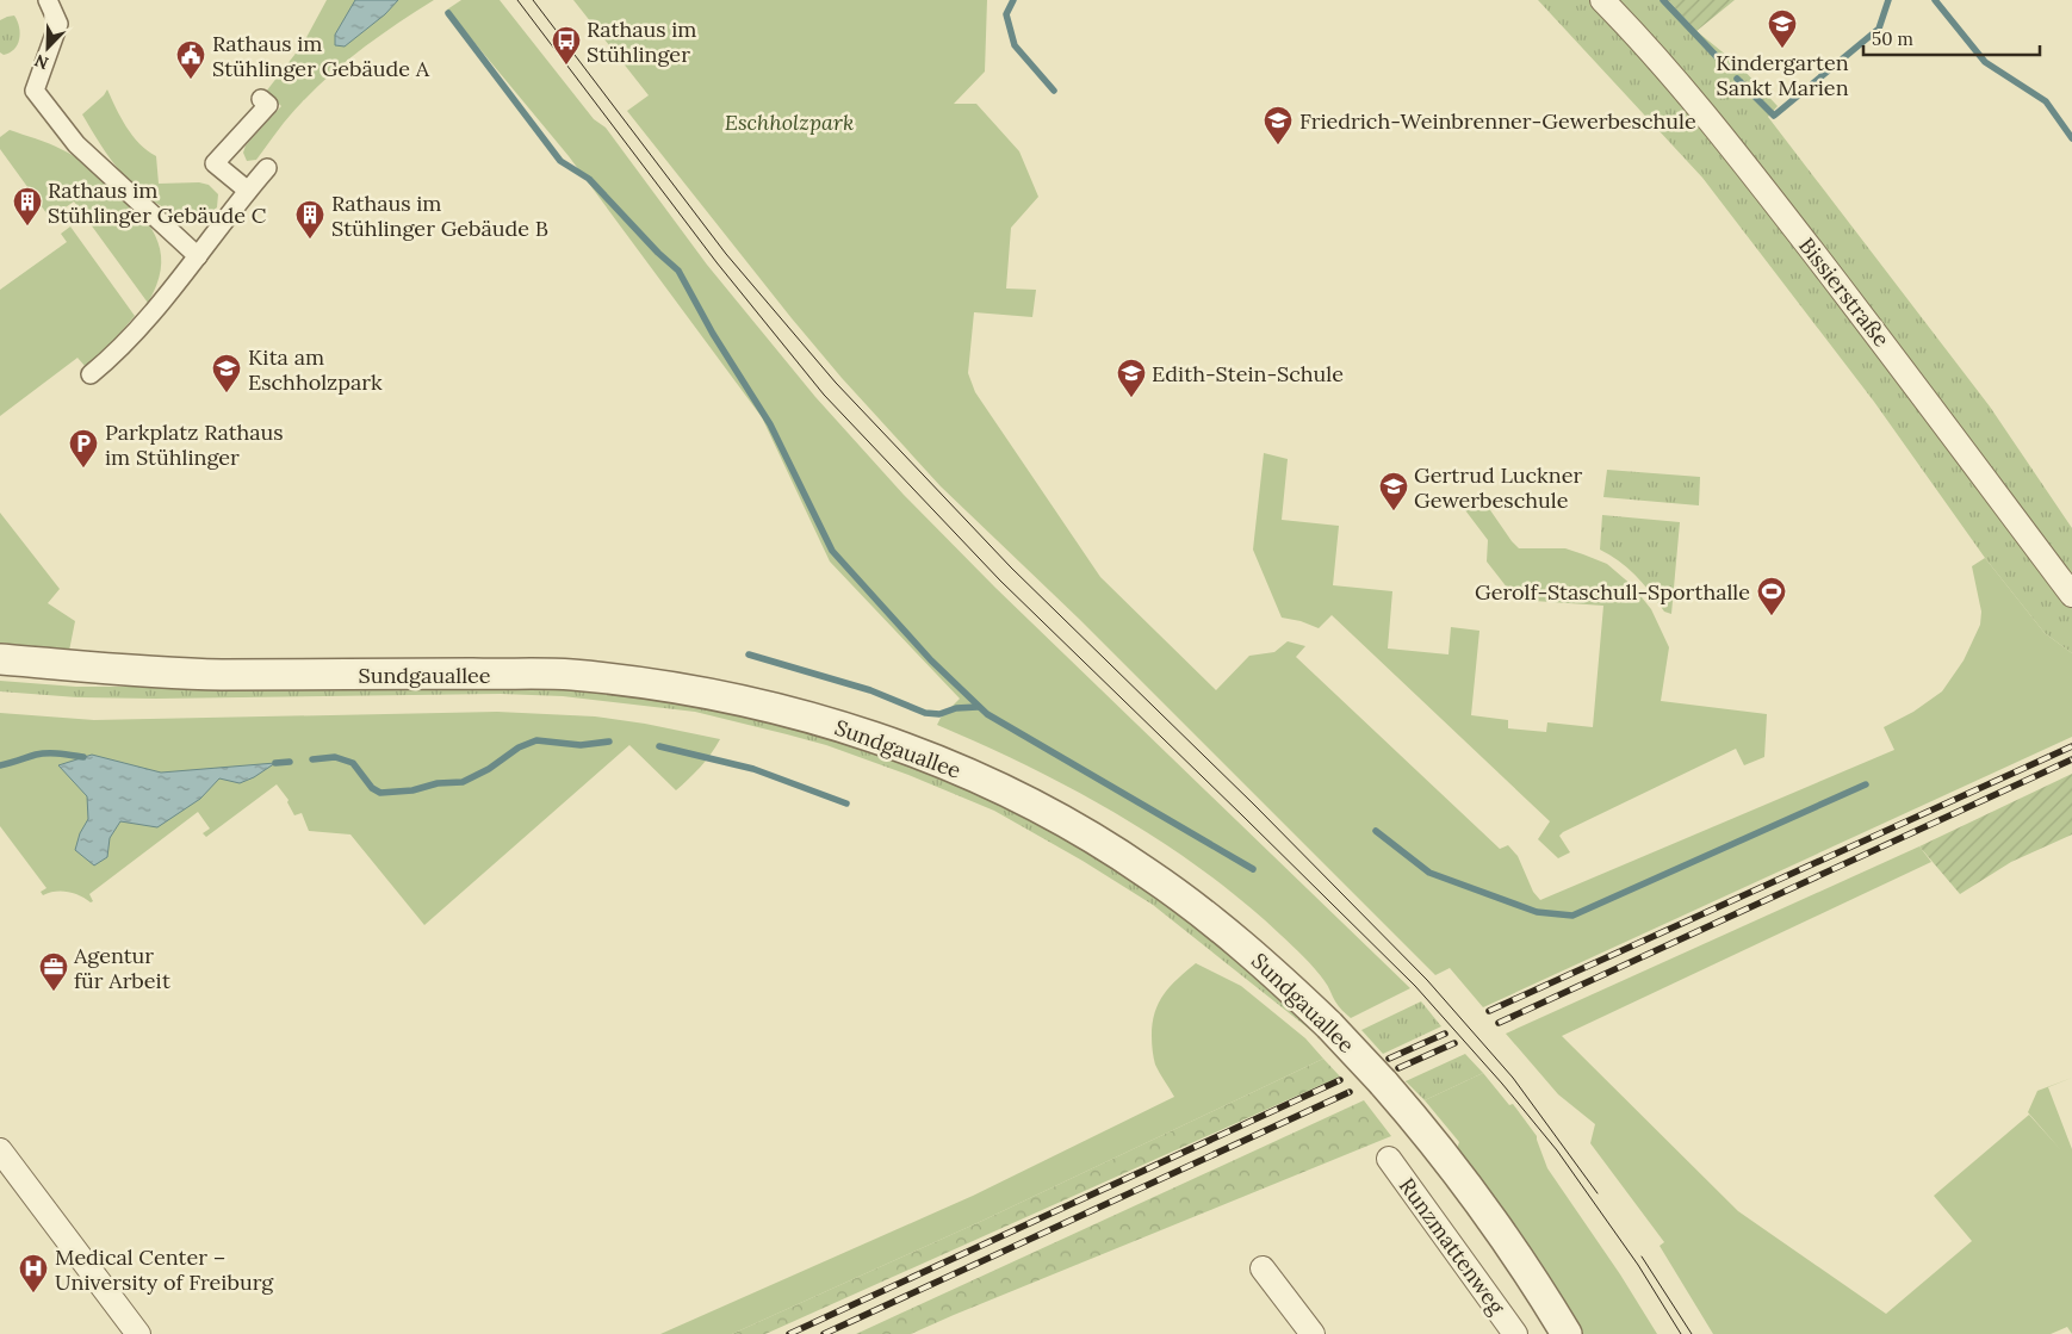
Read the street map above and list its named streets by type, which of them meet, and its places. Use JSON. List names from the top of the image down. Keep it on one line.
{"streets":{"street":["Bissierstraße","Sundgauallee","Runzmattenweg"]},"parks":["Eschholzpark"],"places":{"school or university":["Kindergarten Sankt Marien","Friedrich-Weinbrenner-Gewerbeschule","Kita am Eschholzpark","Edith-Stein-Schule","Gertrud Luckner Gewerbeschule"],"bus stop":["Rathaus im Stühlinger"],"public building":["Rathaus im Stühlinger Gebäude A"],"building":["Rathaus im Stühlinger Gebäude C","Rathaus im Stühlinger Gebäude B"],"parking":["Parkplatz Rathaus im Stühlinger"],"sports":["Gerolf-Staschull-Sporthalle"],"office":["Agentur für Arbeit"],"hospital":["Medical Center – University of Freiburg"]},"scale_bar":"50 m","north":"bottom left"}
